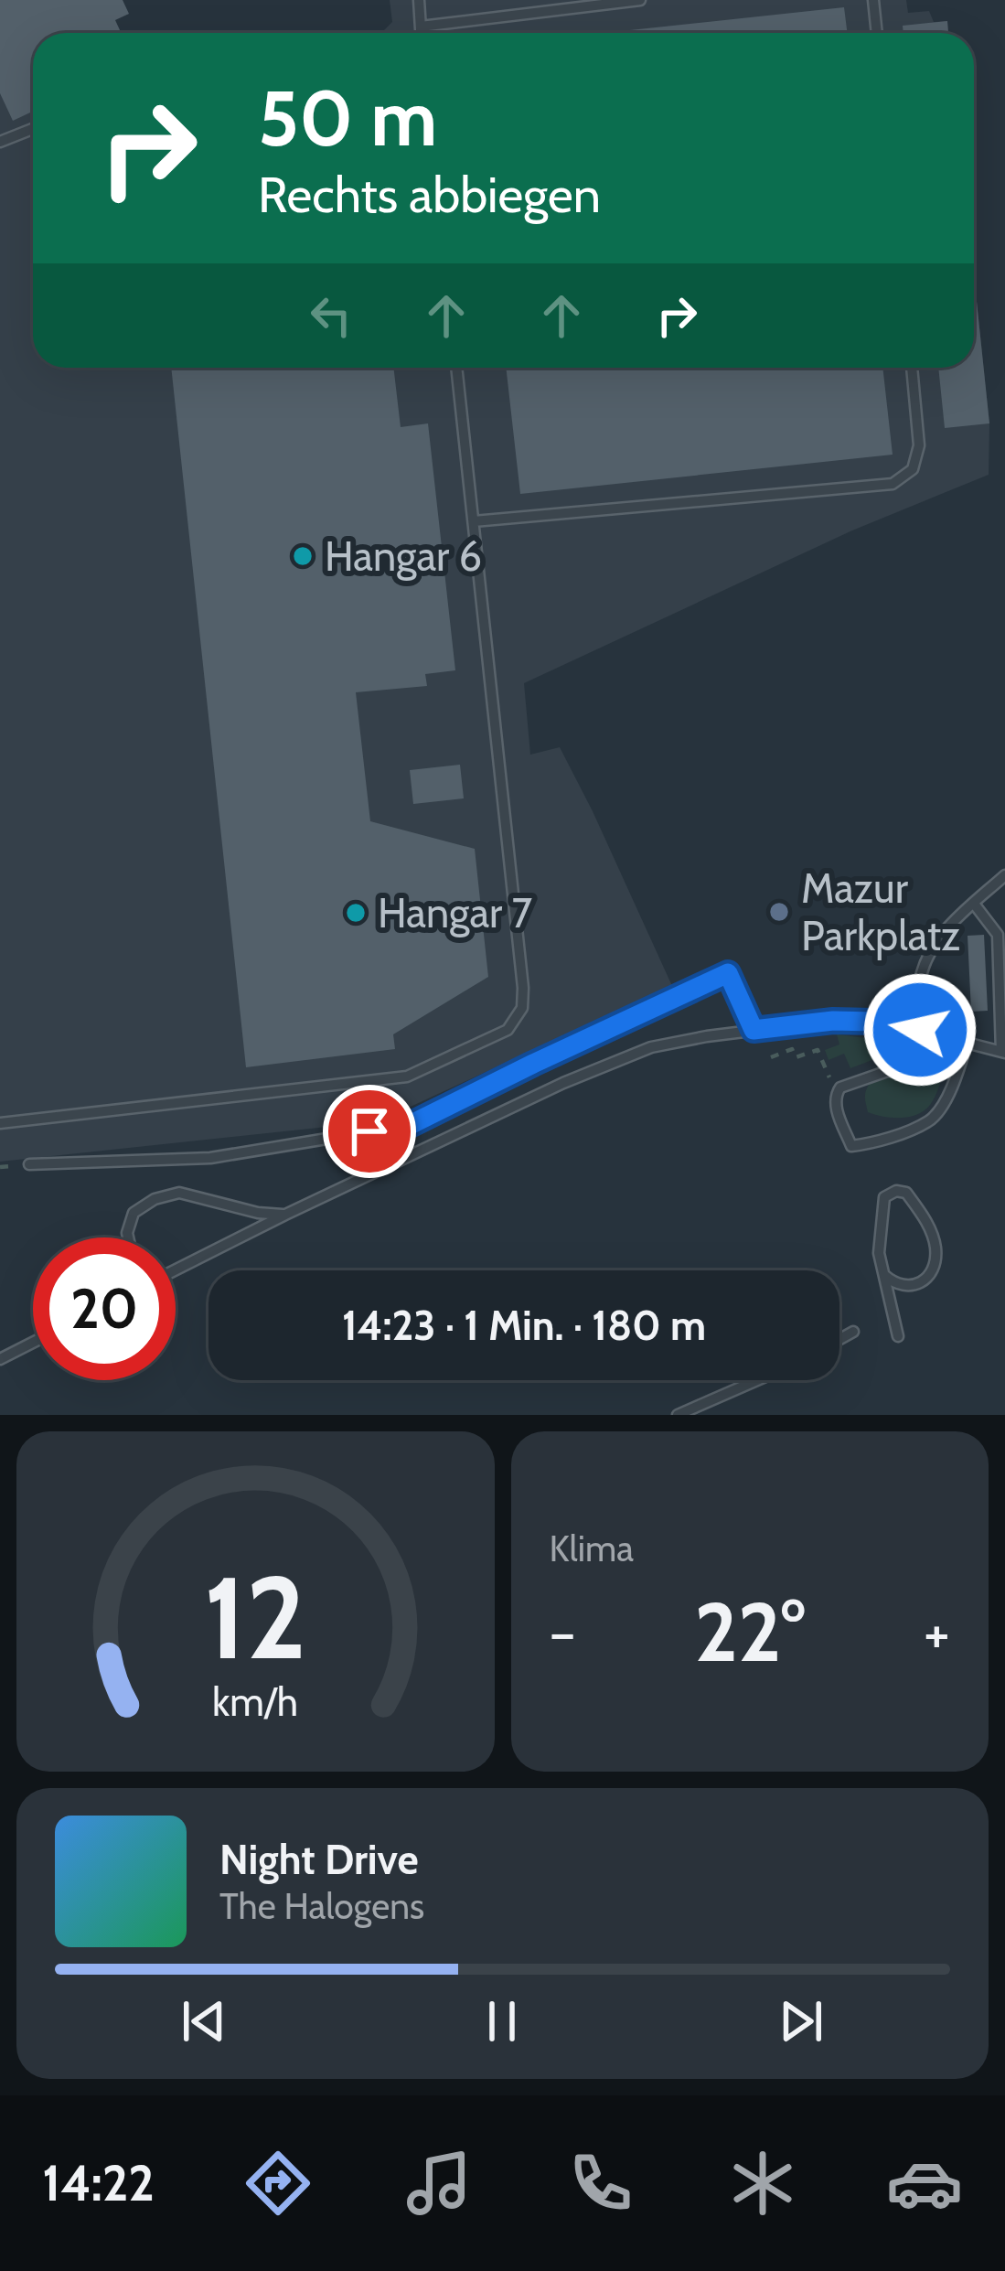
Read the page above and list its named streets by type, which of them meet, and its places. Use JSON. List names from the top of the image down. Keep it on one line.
{"places":["Hangar 6","Mazur Parkplatz","Hangar 7"],"page":{"turn":["50 m","Rechts abbiegen"],"limit":"20","trip":"14:23 · 1 Min. · 180 m","tile":"Klima","heat":["−","22°","+"],"song":["Night Drive","The Halogens"],"tabs":"14:22","gauge":["12","km/h"]}}
